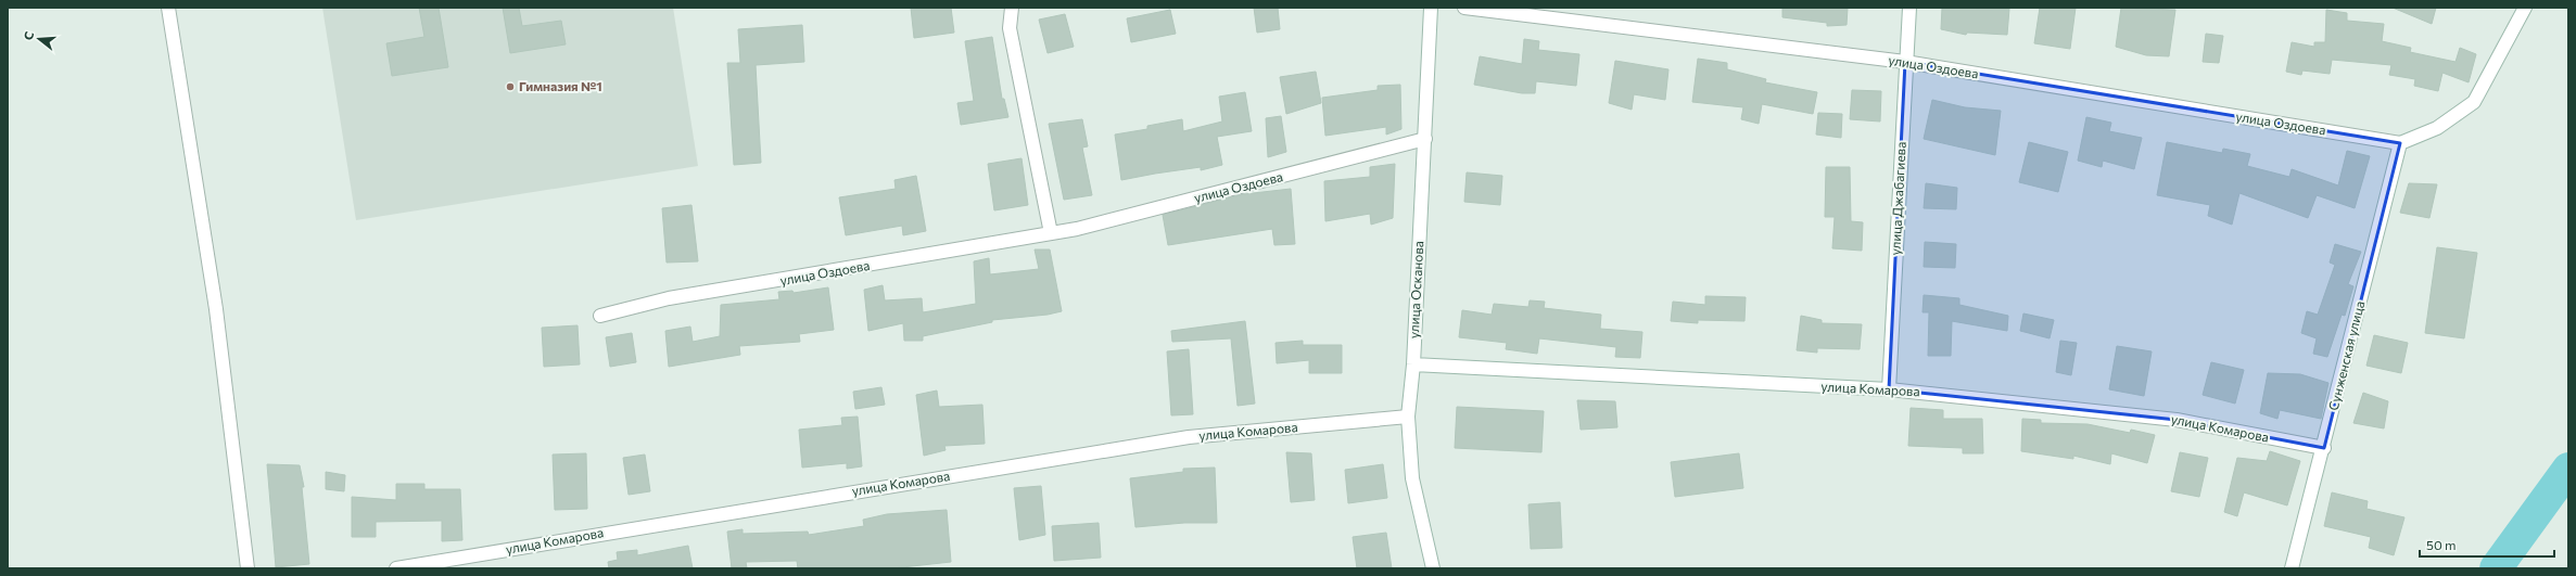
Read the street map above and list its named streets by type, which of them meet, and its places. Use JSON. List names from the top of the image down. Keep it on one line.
{"streets":{"street":["улица Оздоева","улица Джабагиева","улица Осканова","Сунженская улица","улица Комарова"]},"crossings":[["улица Оздоева","улица Джабагиева"],["улица Оздоева","улица Осканова"],["улица Оздоева","Сунженская улица"],["улица Джабагиева","улица Комарова"],["улица Осканова","улица Комарова"],["Сунженская улица","улица Комарова"]],"places":["Гимназия №1"],"scale_bar":"50 m","north":"left"}
